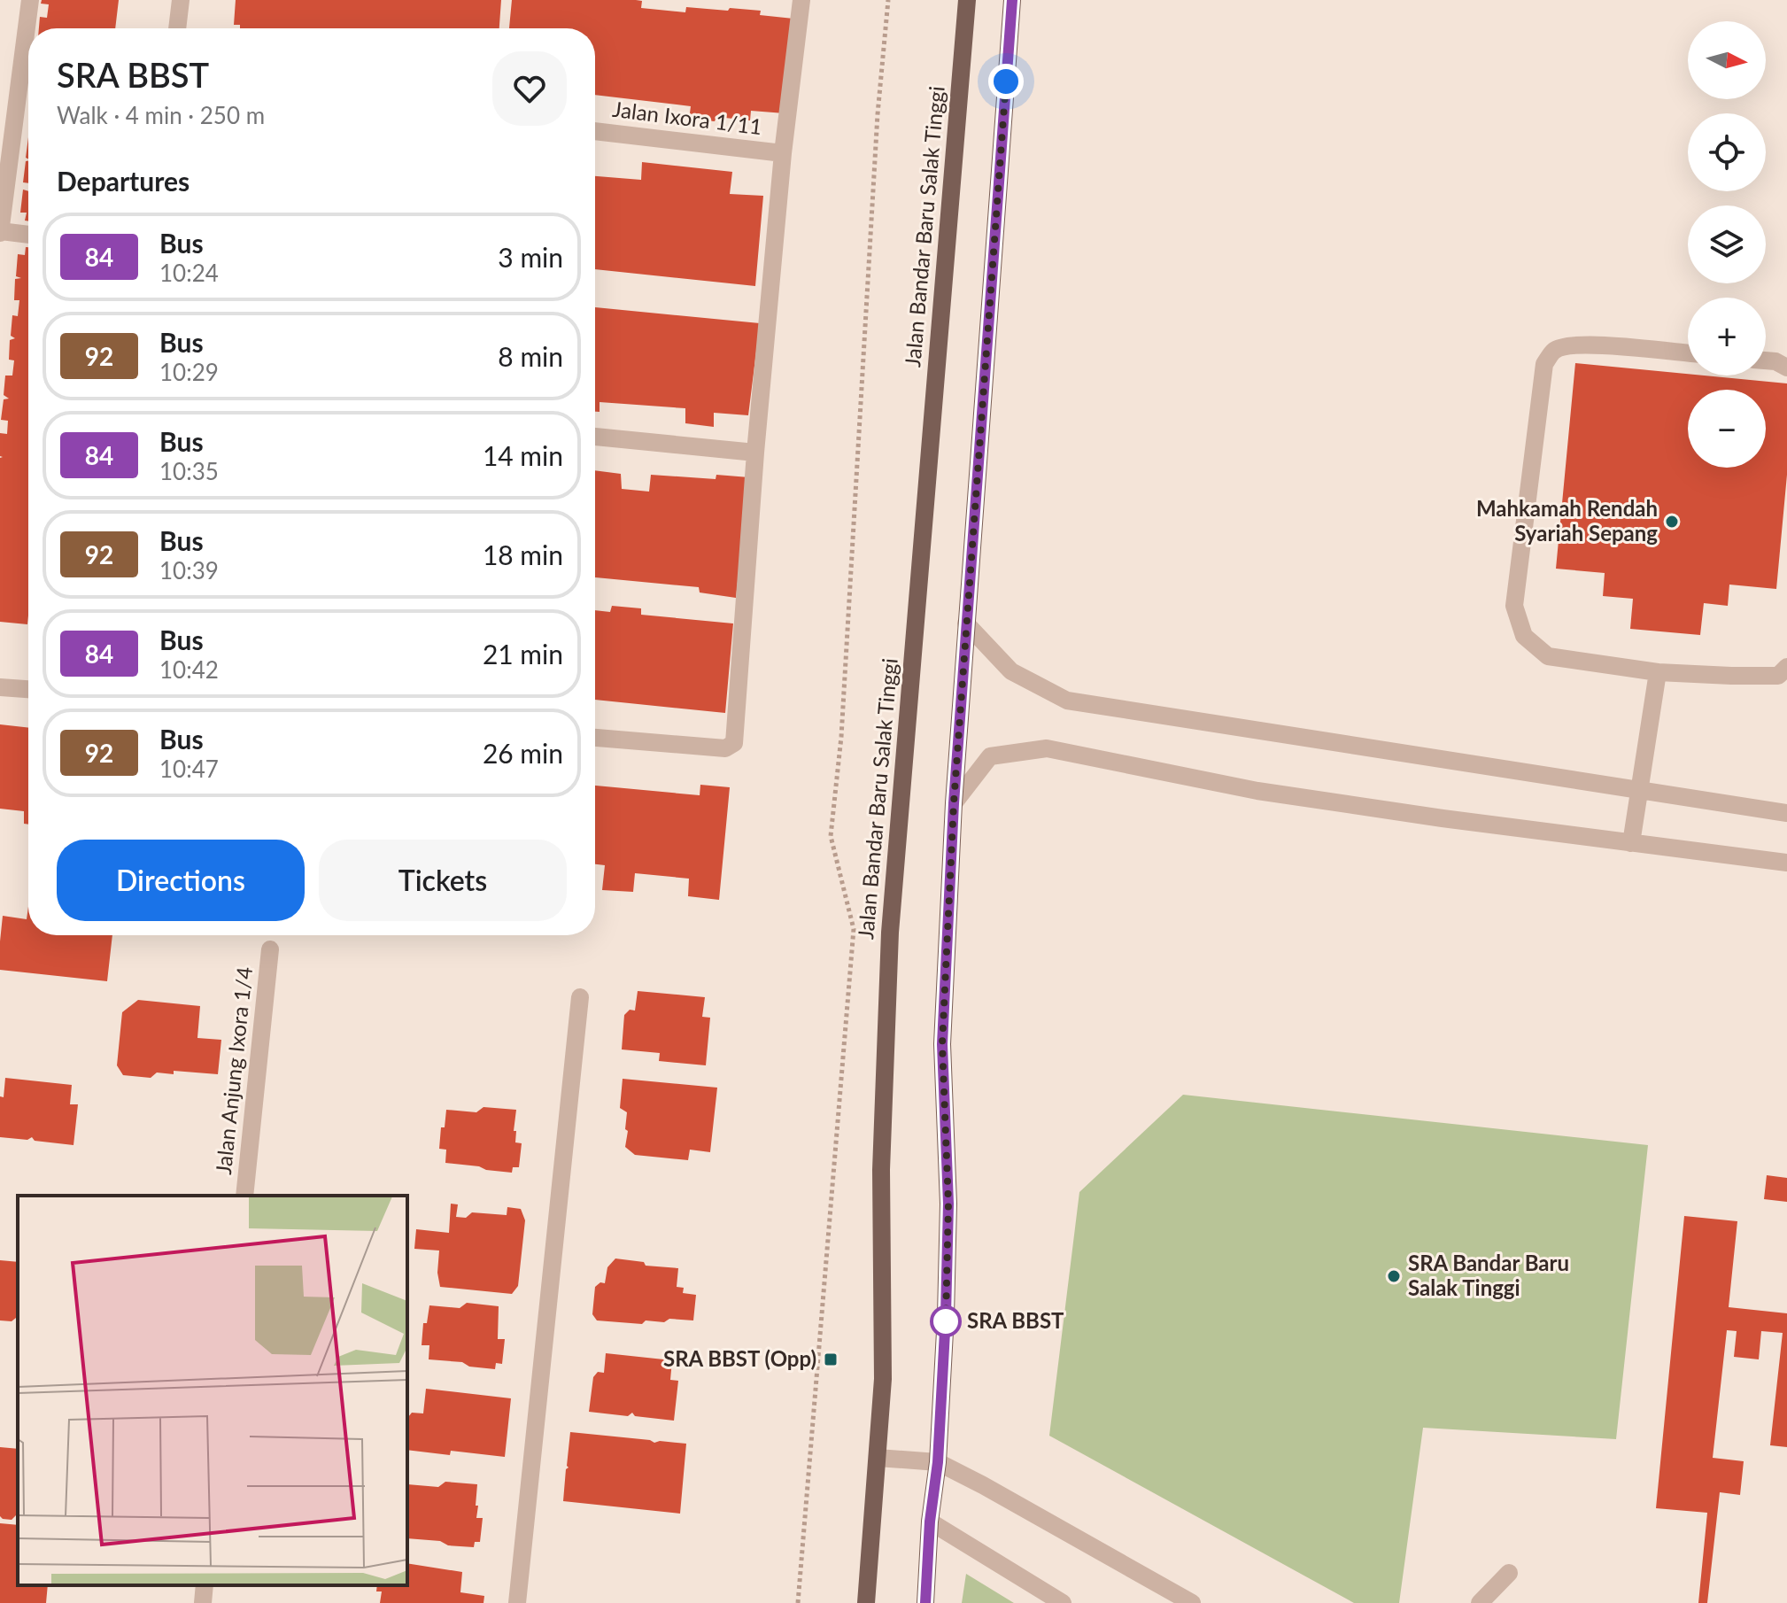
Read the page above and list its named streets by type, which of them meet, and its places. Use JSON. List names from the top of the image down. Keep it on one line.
{"streets":{"main road":["Jalan Bandar Baru Salak Tinggi"],"street":["Jalan Ixora 1/11","Jalan Anjung Ixora 1/4"]},"places":{"other":["Mahkamah Rendah Syariah Sepang","SRA Bandar Baru Salak Tinggi","SRA BBST"],"transit":["SRA BBST (Opp)"]},"lines":["bus line 84"],"north":"right","page":{"map_buttons":["+","−"],"heading":[["SRA BBST","Walk · 4 min · 250 m"],"Departures"],"list":[{"mark":"84","name":"Bus","note":"10:24","value":"3 min"},{"mark":"92","name":"Bus","note":"10:29","value":"8 min"},{"mark":"84","name":"Bus","note":"10:35","value":"14 min"},{"mark":"92","name":"Bus","note":"10:39","value":"18 min"},{"mark":"84","name":"Bus","note":"10:42","value":"21 min"},{"mark":"92","name":"Bus","note":"10:47","value":"26 min"}],"buttons":["Directions","Tickets"]}}
